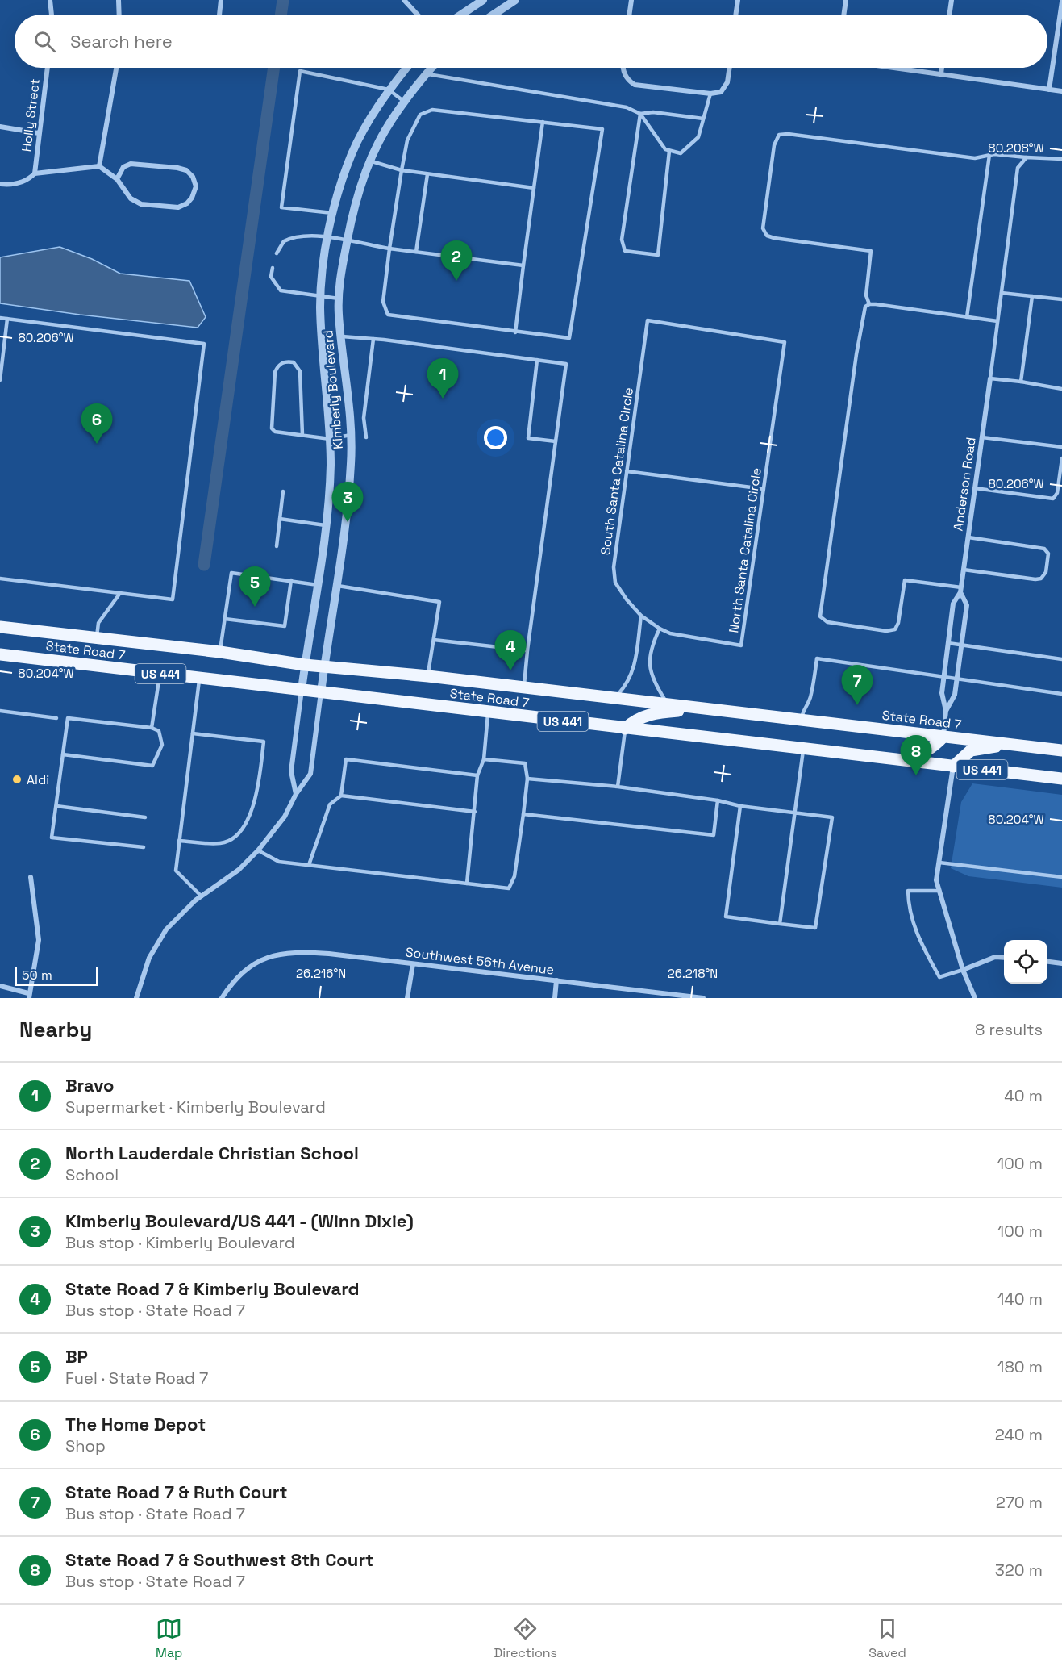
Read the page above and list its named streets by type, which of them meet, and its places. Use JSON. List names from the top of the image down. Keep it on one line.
{"streets":{"main road":["State Road 7","US 441"],"street":["Holly Street","Kimberly Boulevard","Anderson Road","Southwest 56th Avenue"],"lane":["South Santa Catalina Circle","North Santa Catalina Circle"]},"crossings":[["Kimberly Boulevard","State Road 7"],["South Santa Catalina Circle","North Santa Catalina Circle"],["Anderson Road","State Road 7"]],"places":["Aldi"],"scale_bar":"50 m","page":{"search":"Search here","pins":["2","1","6","3","5","4","7","8"],"scale":"50 m","heading":["Nearby","8 results"],"list":[{"mark":"1","name":"Bravo","note":"Supermarket · Kimberly Boulevard","value":"40 m"},{"mark":"2","name":"North Lauderdale Christian School","note":"School","value":"100 m"},{"mark":"3","name":"Kimberly Boulevard/US 441 - (Winn Dixie)","note":"Bus stop · Kimberly Boulevard","value":"100 m"},{"mark":"4","name":"State Road 7 & Kimberly Boulevard","note":"Bus stop · State Road 7","value":"140 m"},{"mark":"5","name":"BP","note":"Fuel · State Road 7","value":"180 m"},{"mark":"6","name":"The Home Depot","note":"Shop","value":"240 m"},{"mark":"7","name":"State Road 7 & Ruth Court","note":"Bus stop · State Road 7","value":"270 m"},{"mark":"8","name":"State Road 7 & Southwest 8th Court","note":"Bus stop · State Road 7","value":"320 m"}],"nav":["Map","Directions","Saved"]},"coordinates":["80.208°W","80.206°W","80.204°W","26.216°N","26.218°N"]}
